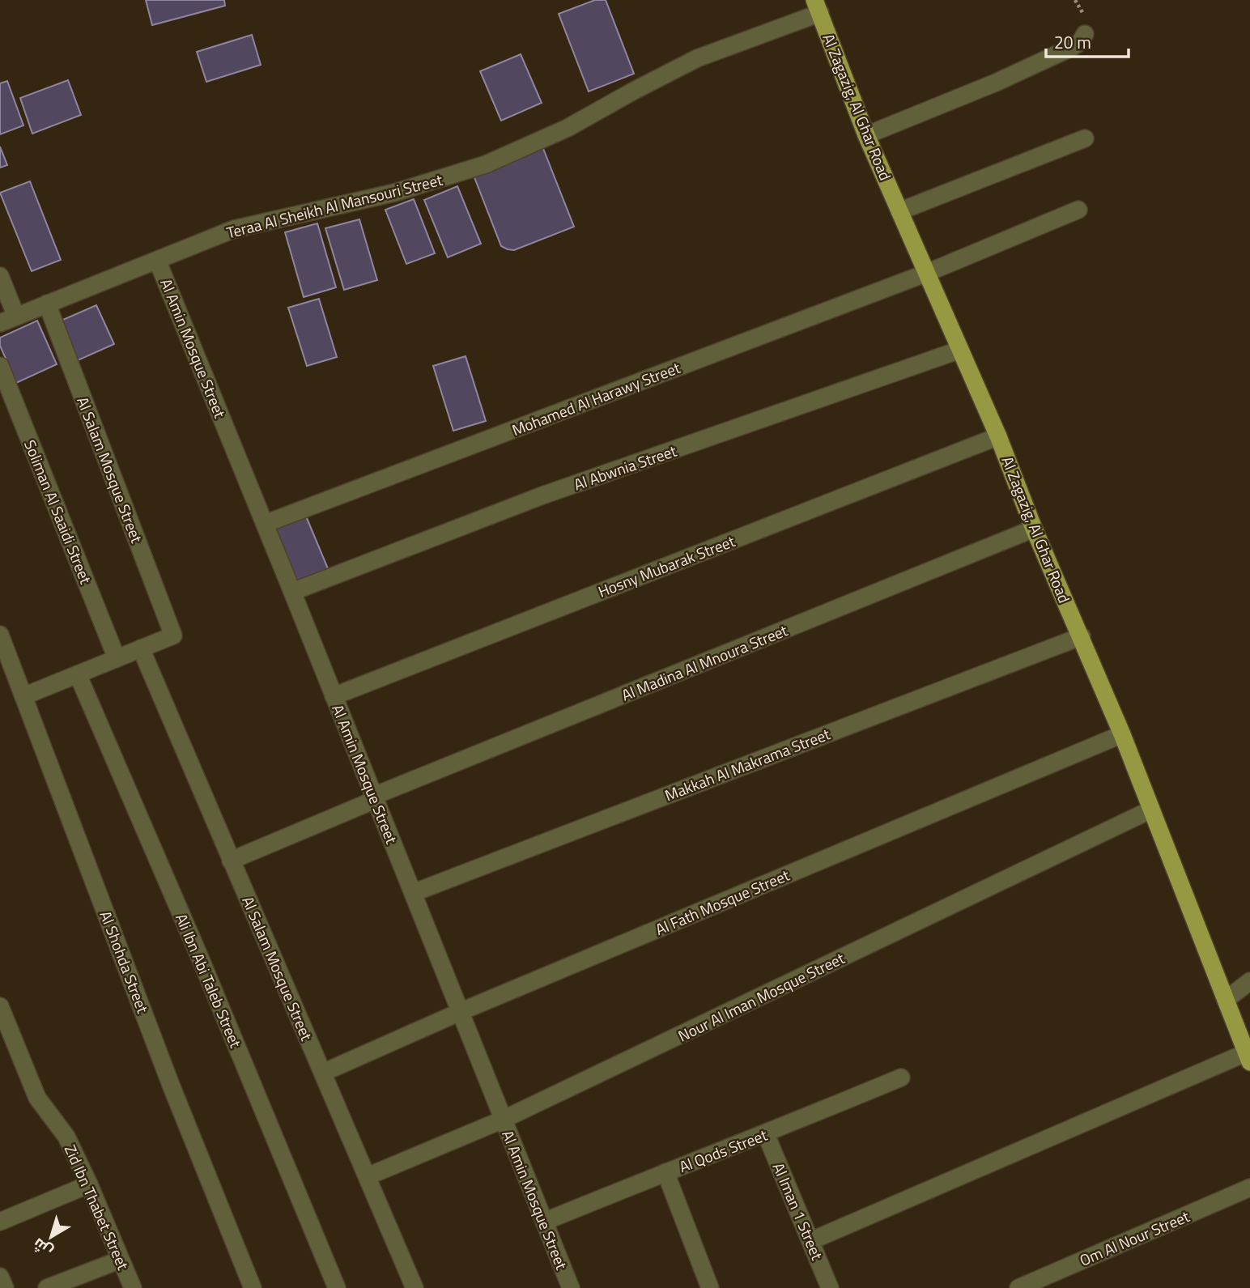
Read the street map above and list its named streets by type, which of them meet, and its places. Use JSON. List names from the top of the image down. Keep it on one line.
{"streets":{"main road":["Al Zagazig, Al Ghar Road"],"street":["Teraa Al Sheikh Al Mansouri Street","Al Amin Mosque Street","Mohamed Al Harawy Street","Al Abwnia Street","Al Salam Mosque Street","Soliman Al Saaidi Street","Hosny Mubarak Street","Al Madina Al Mnoura Street","Makkah Al Makrama Street","Al Fath Mosque Street","Al Shohda Street","Ali Ibn Abi Taleb Street","Nour Al Iman Mosque Street","Al Qods Street","Zid Ibn Thabet Street","Al Iman 1 Street","Om Al Nour Street"]},"crossings":[["Al Zagazig, Al Ghar Road","Teraa Al Sheikh Al Mansouri Street"],["Al Zagazig, Al Ghar Road","Mohamed Al Harawy Street"],["Al Zagazig, Al Ghar Road","Al Abwnia Street"],["Al Zagazig, Al Ghar Road","Hosny Mubarak Street"],["Al Zagazig, Al Ghar Road","Al Madina Al Mnoura Street"],["Al Zagazig, Al Ghar Road","Makkah Al Makrama Street"],["Al Zagazig, Al Ghar Road","Al Fath Mosque Street"],["Al Zagazig, Al Ghar Road","Nour Al Iman Mosque Street"],["Teraa Al Sheikh Al Mansouri Street","Al Amin Mosque Street"],["Teraa Al Sheikh Al Mansouri Street","Al Salam Mosque Street"],["Al Amin Mosque Street","Mohamed Al Harawy Street"],["Al Amin Mosque Street","Al Abwnia Street"],["Al Amin Mosque Street","Hosny Mubarak Street"],["Al Amin Mosque Street","Al Madina Al Mnoura Street"],["Al Amin Mosque Street","Makkah Al Makrama Street"],["Al Amin Mosque Street","Al Fath Mosque Street"],["Al Amin Mosque Street","Nour Al Iman Mosque Street"],["Al Amin Mosque Street","Al Qods Street"],["Al Salam Mosque Street","Al Madina Al Mnoura Street"],["Al Salam Mosque Street","Al Fath Mosque Street"],["Al Salam Mosque Street","Nour Al Iman Mosque Street"],["Al Qods Street","Al Iman 1 Street"]],"scale_bar":"20 m","north":"bottom left"}
